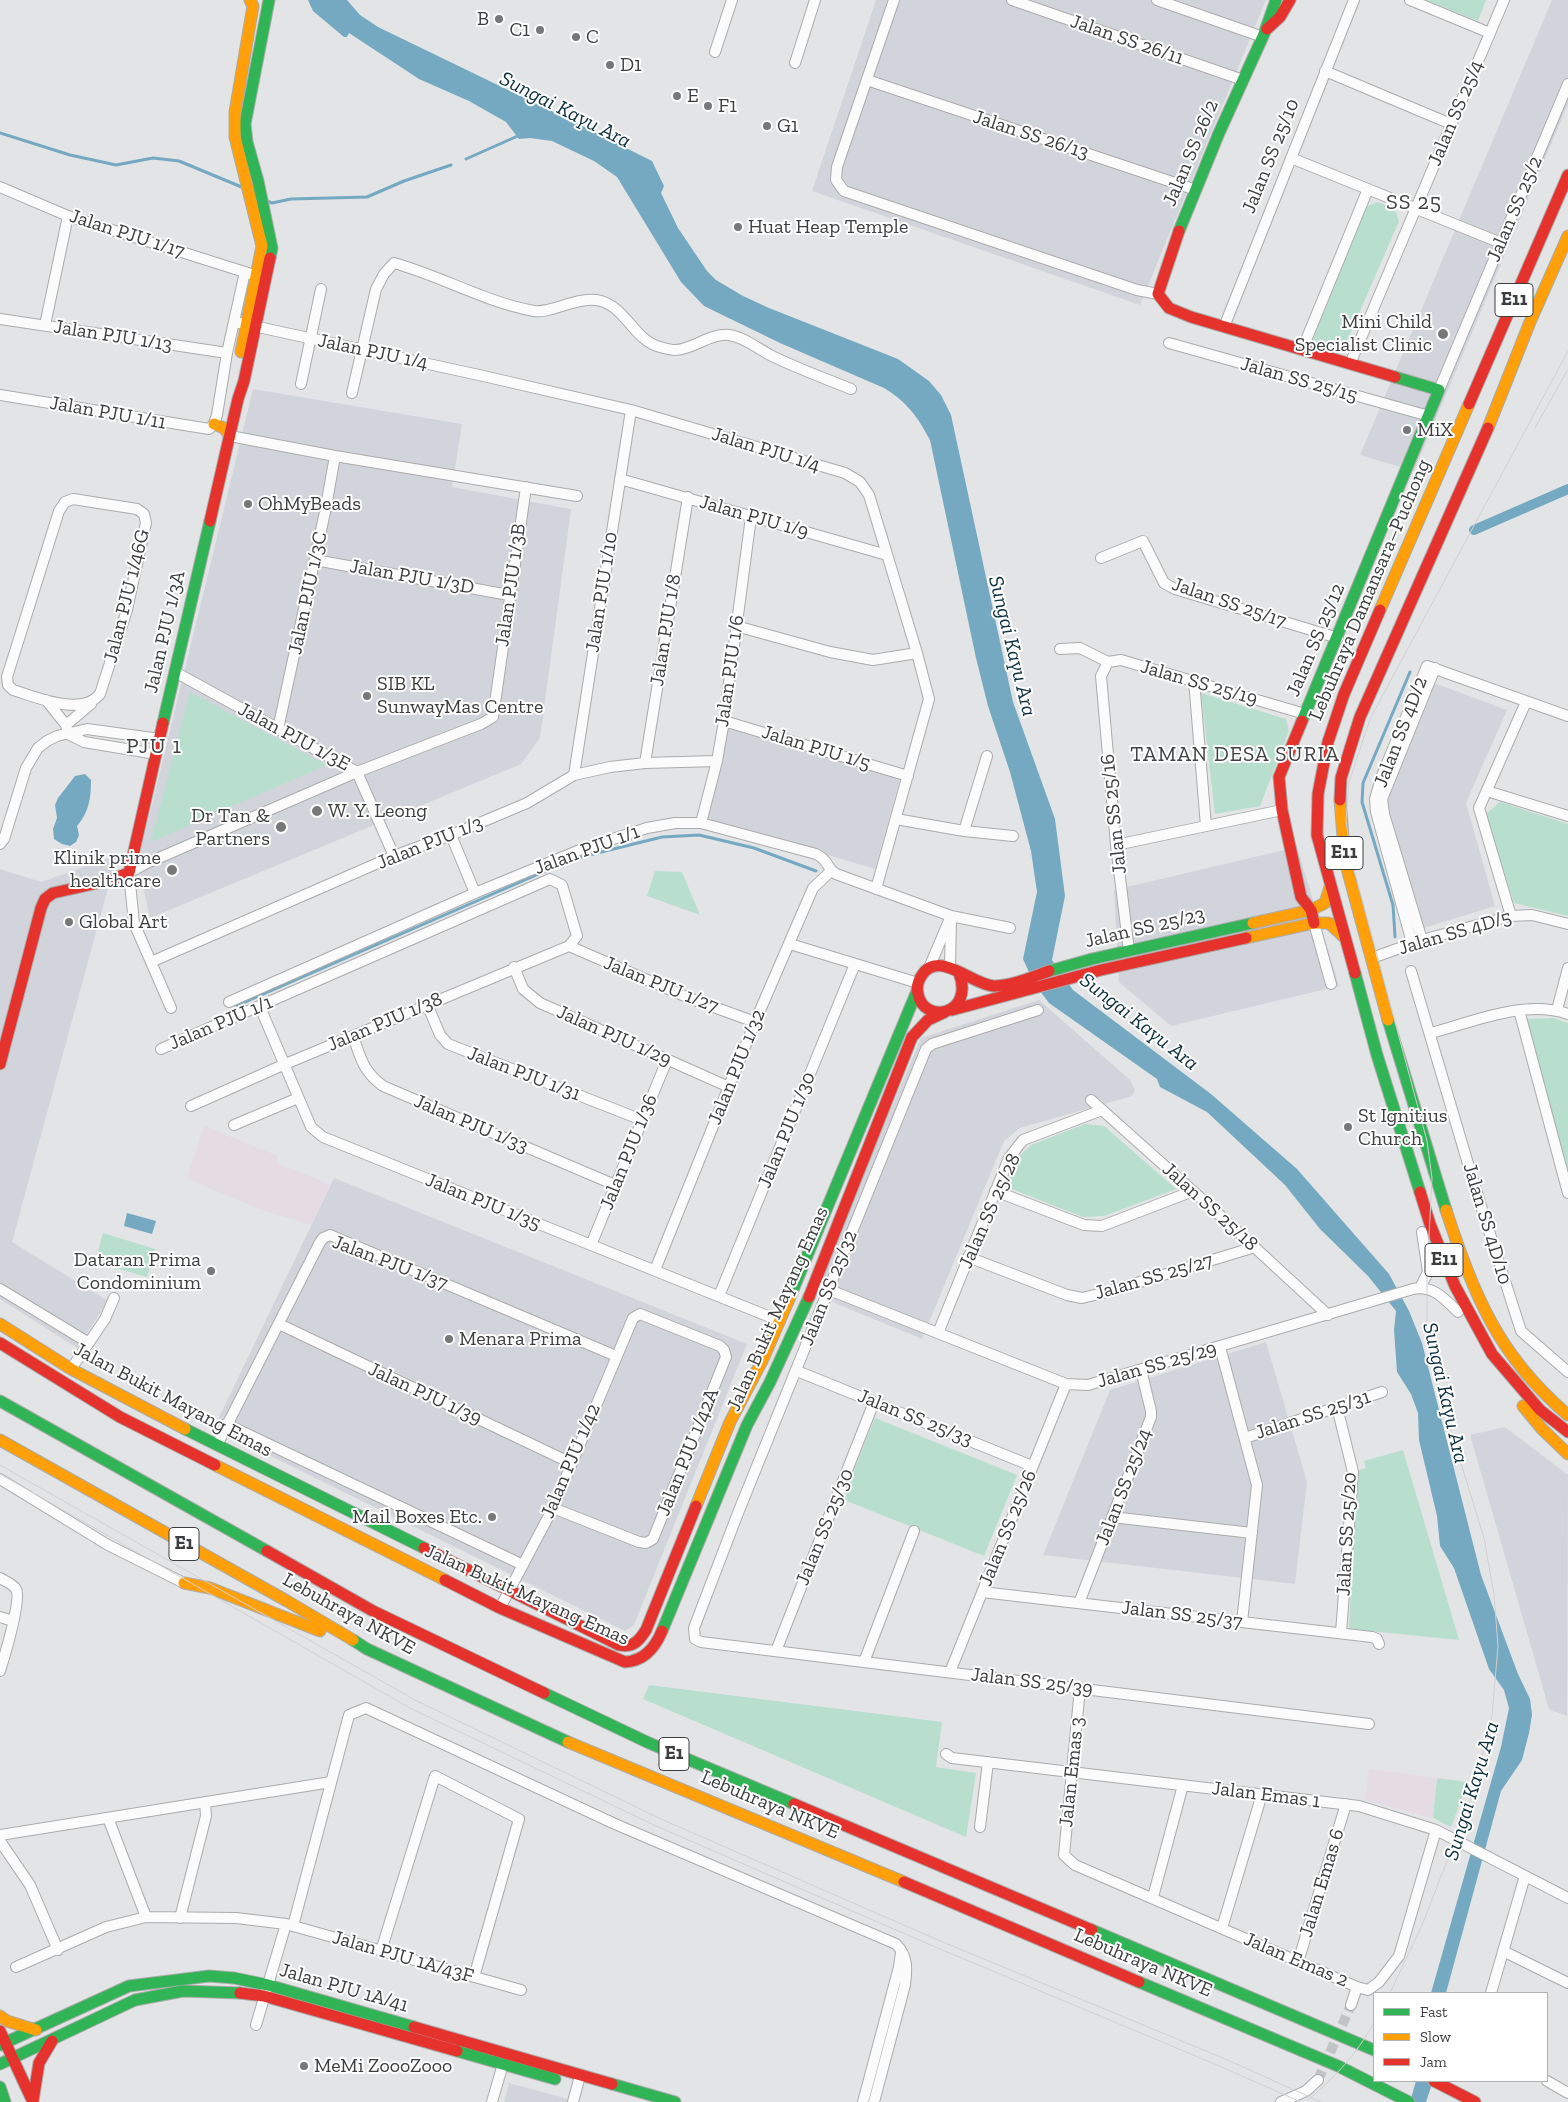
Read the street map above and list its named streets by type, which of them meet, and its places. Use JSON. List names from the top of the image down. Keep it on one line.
{"streets":{"main road":["Jalan SS 26/2","E11","Lebuhraya Damansara–Puchong","Jalan PJU 1/3A","Jalan SS 25/12","Jalan SS 25/23","Jalan Bukit Mayang Emas","E1","Lebuhraya NKVE","Jalan PJU 1A/41"],"street":["Jalan SS 26/11","Jalan SS 25/4","Jalan SS 26/13","Jalan SS 25/10","Jalan SS 25/2","Jalan PJU 1/17","Jalan PJU 1/13","Jalan PJU 1/4","Jalan SS 25/15","Jalan PJU 1/11","Jalan PJU 1/9","Jalan PJU 1/3D","Jalan PJU 1/3B","Jalan PJU 1/10","Jalan PJU 1/3C","Jalan PJU 1/46G","Jalan SS 25/17","Jalan PJU 1/8","Jalan PJU 1/6","Jalan SS 25/19","Jalan PJU 1/3E","Jalan PJU 1/5","Jalan SS 25/16","Jalan PJU 1/3","Jalan PJU 1/1","Jalan SS 4D/5","Jalan PJU 1/27","Jalan PJU 1/38","Jalan PJU 1/29","Jalan PJU 1/32","Jalan PJU 1/31","Jalan PJU 1/33","Jalan PJU 1/30","Jalan PJU 1/36","Jalan PJU 1/35","Jalan SS 25/18","Jalan SS 25/28","Jalan SS 4D/10","Jalan PJU 1/37","Jalan SS 25/27","Jalan SS 25/32","Jalan SS 25/29","Jalan PJU 1/39","Jalan SS 25/31","Jalan SS 25/33","Jalan PJU 1/42A","Jalan PJU 1/42","Jalan SS 25/24","Jalan SS 25/30","Jalan SS 25/26","Jalan SS 25/20","Jalan SS 25/37","Jalan SS 25/39","Jalan Emas 3","Jalan Emas 1","Jalan Emas 6","Jalan PJU 1A/43F","Jalan Emas 2"]},"crossings":[["Jalan SS 26/11","Jalan SS 26/2"],["Jalan SS 26/13","Jalan SS 26/2"],["Jalan SS 25/2","Jalan SS 25/12"],["Jalan PJU 1/4","Jalan PJU 1/9"],["Jalan PJU 1/4","Jalan PJU 1/10"],["Jalan PJU 1/4","Jalan PJU 1/3A"],["Jalan PJU 1/4","Jalan PJU 1/5"],["Jalan PJU 1/4","Jalan PJU 1/1"],["Jalan SS 25/15","Jalan SS 25/12"],["Jalan PJU 1/9","Jalan PJU 1/10"],["Jalan PJU 1/9","Jalan PJU 1/8"],["Jalan PJU 1/9","Jalan PJU 1/6"],["Jalan PJU 1/3D","Jalan PJU 1/3B"],["Jalan PJU 1/3D","Jalan PJU 1/3C"],["Jalan PJU 1/3B","Jalan PJU 1/3E"],["Lebuhraya Damansara–Puchong","Jalan SS 25/23"],["Lebuhraya Damansara–Puchong","Jalan SS 4D/5"],["Jalan PJU 1/10","Jalan PJU 1/3"],["Jalan PJU 1/3C","Jalan PJU 1/3E"],["Jalan SS 25/17","Jalan SS 25/12"],["Jalan PJU 1/8","Jalan PJU 1/3"],["Jalan PJU 1/3A","Jalan PJU 1/3E"],["Jalan SS 25/12","Jalan SS 25/19"],["Jalan SS 25/12","Jalan SS 25/23"],["Jalan PJU 1/6","Jalan PJU 1/5"],["Jalan PJU 1/6","Jalan PJU 1/3"],["Jalan PJU 1/6","Jalan PJU 1/1"],["Jalan SS 25/19","Jalan SS 25/16"],["Jalan PJU 1/3E","Jalan PJU 1/3"],["Jalan SS 25/16","Jalan SS 25/23"],["Jalan PJU 1/1","Jalan PJU 1/38"],["Jalan PJU 1/1","Jalan PJU 1/32"],["Jalan PJU 1/1","Jalan PJU 1/35"],["Jalan SS 25/23","Jalan Bukit Mayang Emas"],["Jalan PJU 1/27","Jalan PJU 1/38"],["Jalan PJU 1/27","Jalan PJU 1/32"],["Jalan PJU 1/38","Jalan PJU 1/29"],["Jalan PJU 1/38","Jalan PJU 1/31"],["Jalan PJU 1/38","Jalan PJU 1/33"],["Jalan PJU 1/38","Jalan PJU 1/35"],["Jalan PJU 1/29","Jalan PJU 1/32"],["Jalan PJU 1/29","Jalan PJU 1/36"],["Jalan PJU 1/32","Jalan PJU 1/35"],["Jalan PJU 1/31","Jalan PJU 1/36"],["Jalan PJU 1/33","Jalan PJU 1/36"],["Jalan PJU 1/30","Jalan PJU 1/35"],["Jalan PJU 1/36","Jalan PJU 1/35"],["Jalan PJU 1/35","Jalan Bukit Mayang Emas"],["Jalan SS 25/18","Jalan SS 25/28"],["Jalan SS 25/18","Jalan SS 25/27"],["Jalan SS 25/18","Jalan SS 25/29"],["Jalan SS 25/28","Jalan SS 25/27"],["Jalan SS 25/28","Jalan SS 25/29"],["Jalan PJU 1/37","Jalan Bukit Mayang Emas"],["Jalan PJU 1/37","Jalan PJU 1/39"],["Jalan PJU 1/37","Jalan PJU 1/42"],["Jalan SS 25/32","Jalan SS 25/29"],["Jalan SS 25/32","Jalan SS 25/33"],["Jalan SS 25/32","Jalan SS 25/39"],["Jalan Bukit Mayang Emas","Jalan SS 25/29"],["Jalan Bukit Mayang Emas","Jalan PJU 1/42"],["Jalan SS 25/29","Jalan SS 25/24"],["Jalan SS 25/29","Jalan SS 25/26"],["Jalan PJU 1/39","Jalan PJU 1/42"],["Jalan SS 25/31","Jalan SS 25/20"],["Jalan SS 25/33","Jalan SS 25/30"],["Jalan SS 25/33","Jalan SS 25/26"],["Jalan PJU 1/42A","Jalan PJU 1/42"],["Jalan SS 25/24","Jalan SS 25/37"],["Jalan SS 25/30","Jalan SS 25/39"],["Jalan SS 25/26","Jalan SS 25/37"],["Jalan SS 25/26","Jalan SS 25/39"],["Jalan SS 25/20","Jalan SS 25/37"],["Jalan SS 25/39","Jalan Emas 3"],["Jalan Emas 3","Jalan Emas 1"],["Jalan Emas 3","Jalan Emas 2"],["Jalan Emas 1","Jalan Emas 6"],["Jalan Emas 1","Jalan Emas 2"],["Jalan Emas 6","Jalan Emas 2"]],"districts":["SS 25","PJU 1","TAMAN DESA SURIA"],"water":["Sungai Kayu Ara"],"places":["B","C1","C","D1","E","F1","G1","Huat Heap Temple","Mini Child Specialist Clinic","MiX","OhMyBeads","SIB KL SunwayMas Centre","W. Y. Leong","Dr Tan & Partners","Klinik prime healthcare","Global Art","St Ignitius Church","Dataran Prima Condominium","Menara Prima","Mail Boxes Etc.","MeMi ZoooZooo"],"legend":["Fast","Slow","Jam"]}
